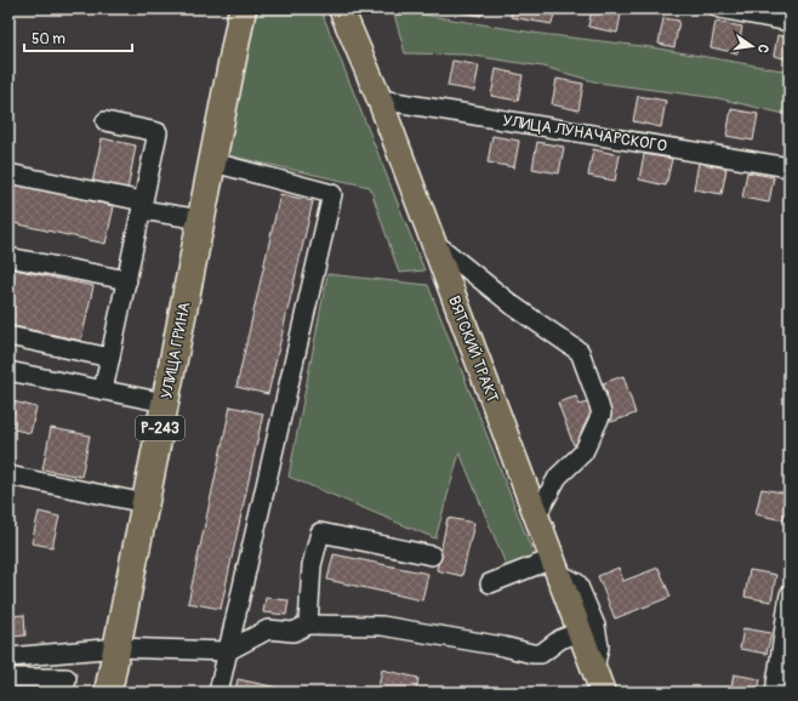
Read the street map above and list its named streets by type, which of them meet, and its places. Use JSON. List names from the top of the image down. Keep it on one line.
{"streets":{"highway":["УЛИЦА ГРИНА","Р-243"],"main road":["ВЯТСКИЙ ТРАКТ"],"street":["УЛИЦА ЛУНАЧАРСКОГО"]},"crossings":[["УЛИЦА ЛУНАЧАРСКОГО","ВЯТСКИЙ ТРАКТ"]],"scale_bar":"50 m","north":"right"}
